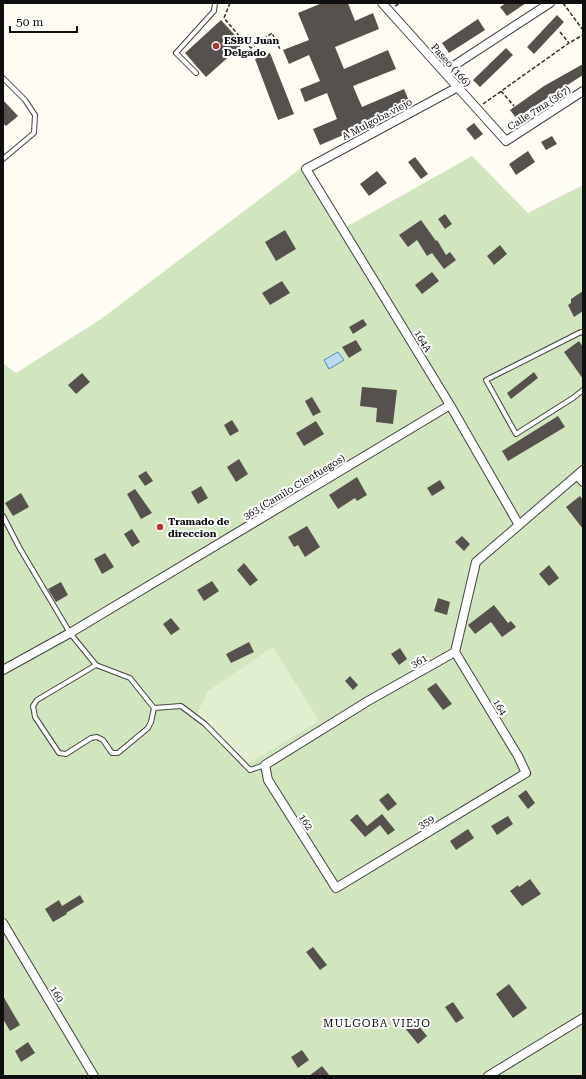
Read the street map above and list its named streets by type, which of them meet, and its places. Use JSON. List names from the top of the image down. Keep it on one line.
{"streets":{"street":["Paseo (166)","Calle 7ma (367)","A Mulgoba viejo","164A","363 (Camilo Cienfuegos)","361","164","162","359","160"]},"crossings":[["Paseo (166)","Calle 7ma (367)"],["Paseo (166)","A Mulgoba viejo"],["A Mulgoba viejo","164A"],["164A","363 (Camilo Cienfuegos)"],["361","164"],["361","162"],["164","359"],["162","359"]],"districts":["MULGOBA VIEJO"],"places":["ESBU Juan Delgado","Tramado de direccion"],"scale_bar":"50 m"}
